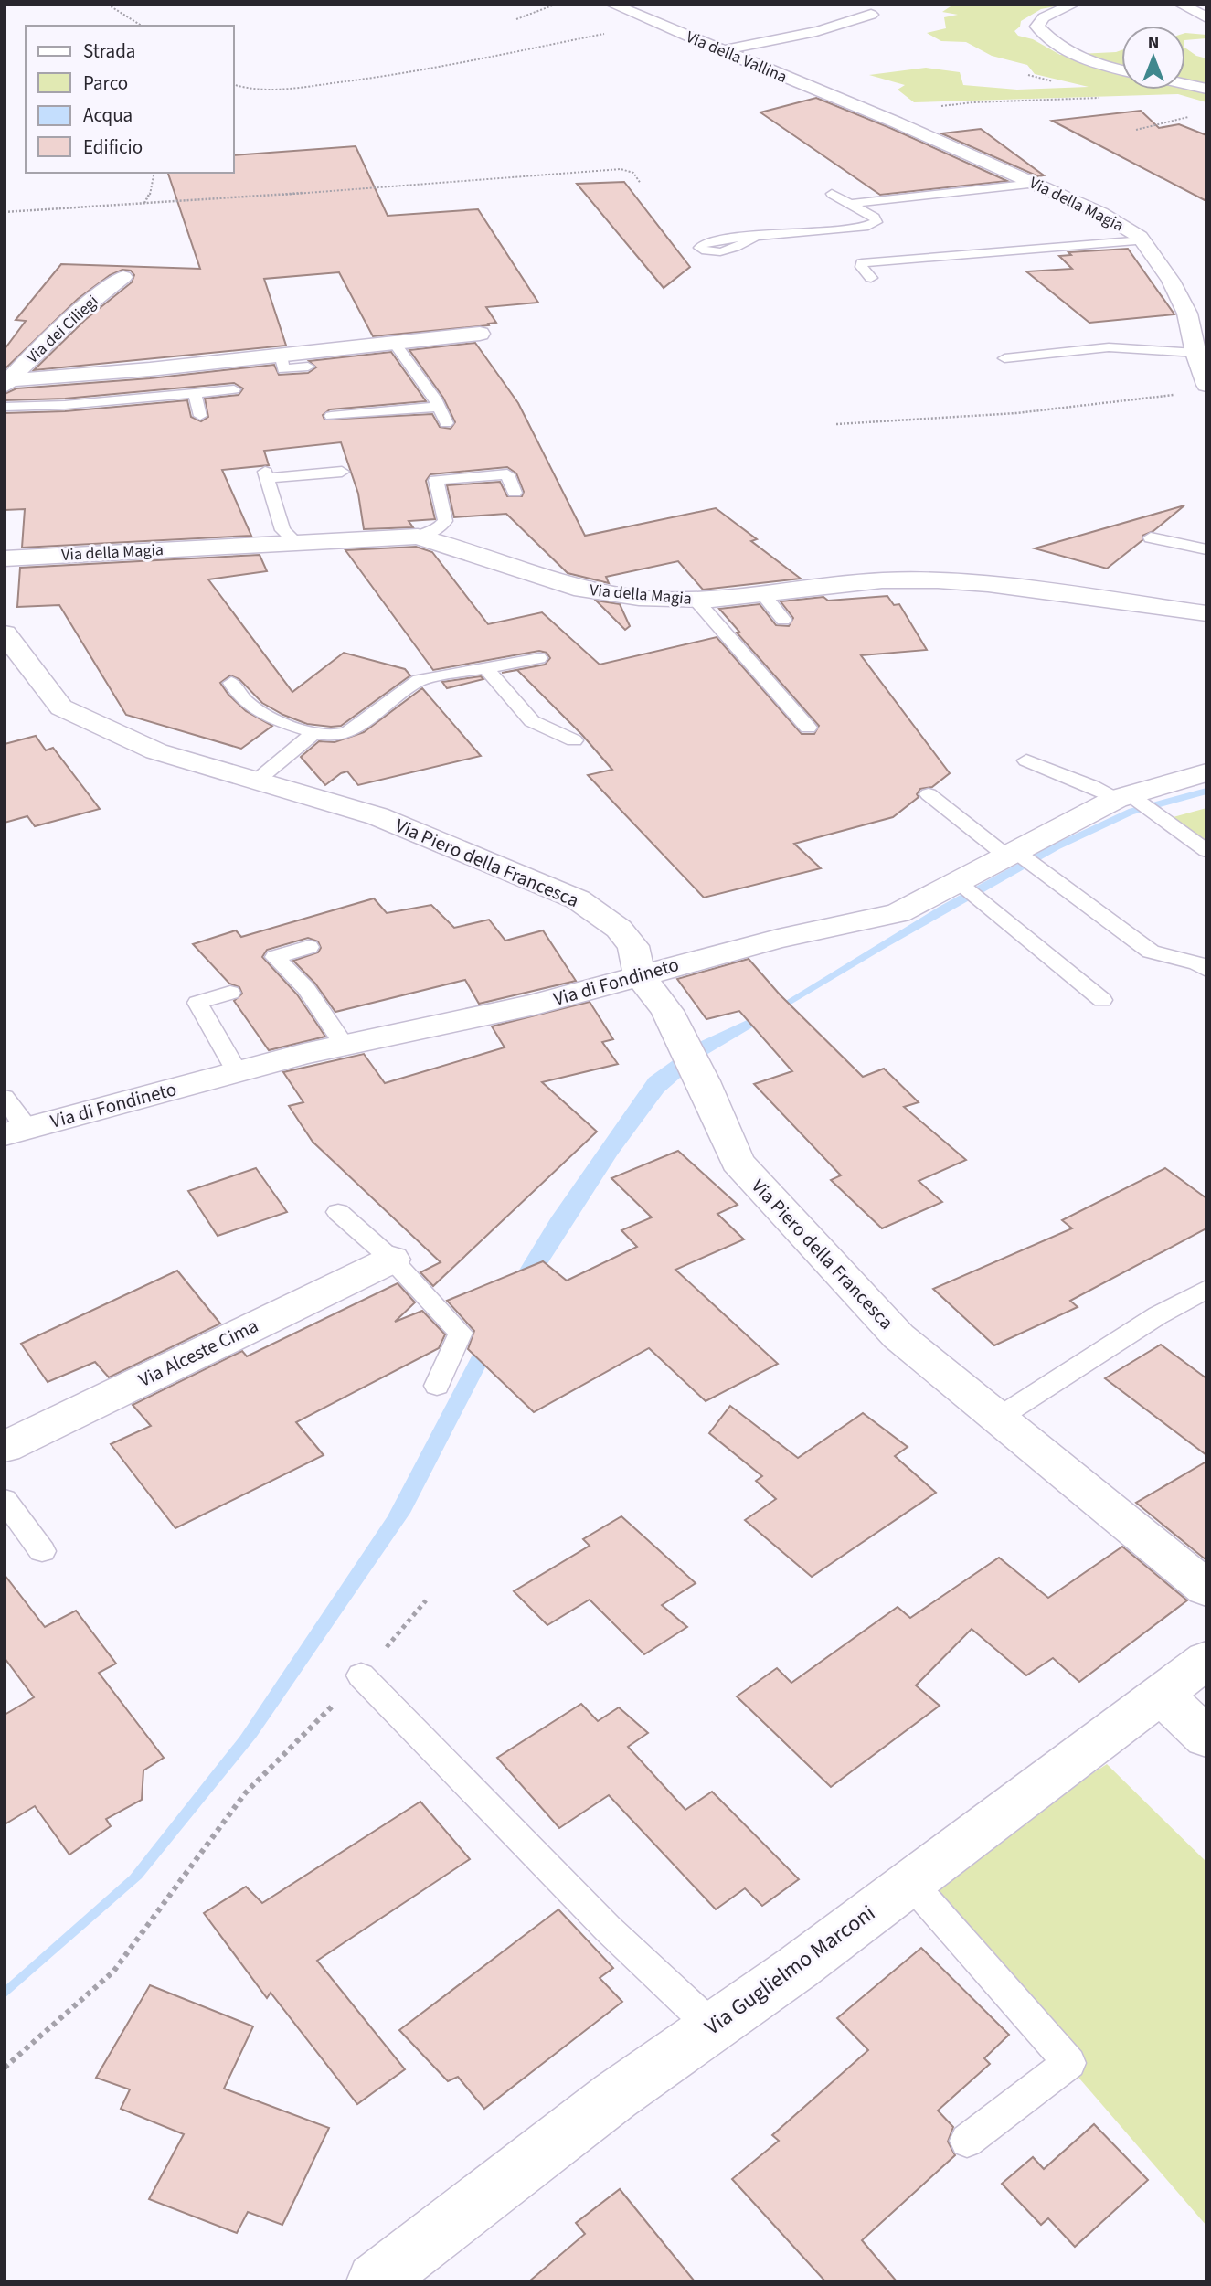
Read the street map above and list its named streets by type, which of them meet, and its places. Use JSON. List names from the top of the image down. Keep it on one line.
{"streets":{"street":["Via della Vallina","Via della Magia","Via dei Ciliegi","Via Piero della Francesca","Via di Fondineto","Via Alceste Cima","Via Guglielmo Marconi"]},"crossings":[["Via della Vallina","Via della Magia"],["Via Piero della Francesca","Via di Fondineto"]],"legend":["Strada","Parco","Acqua","Edificio"],"north":"top"}
